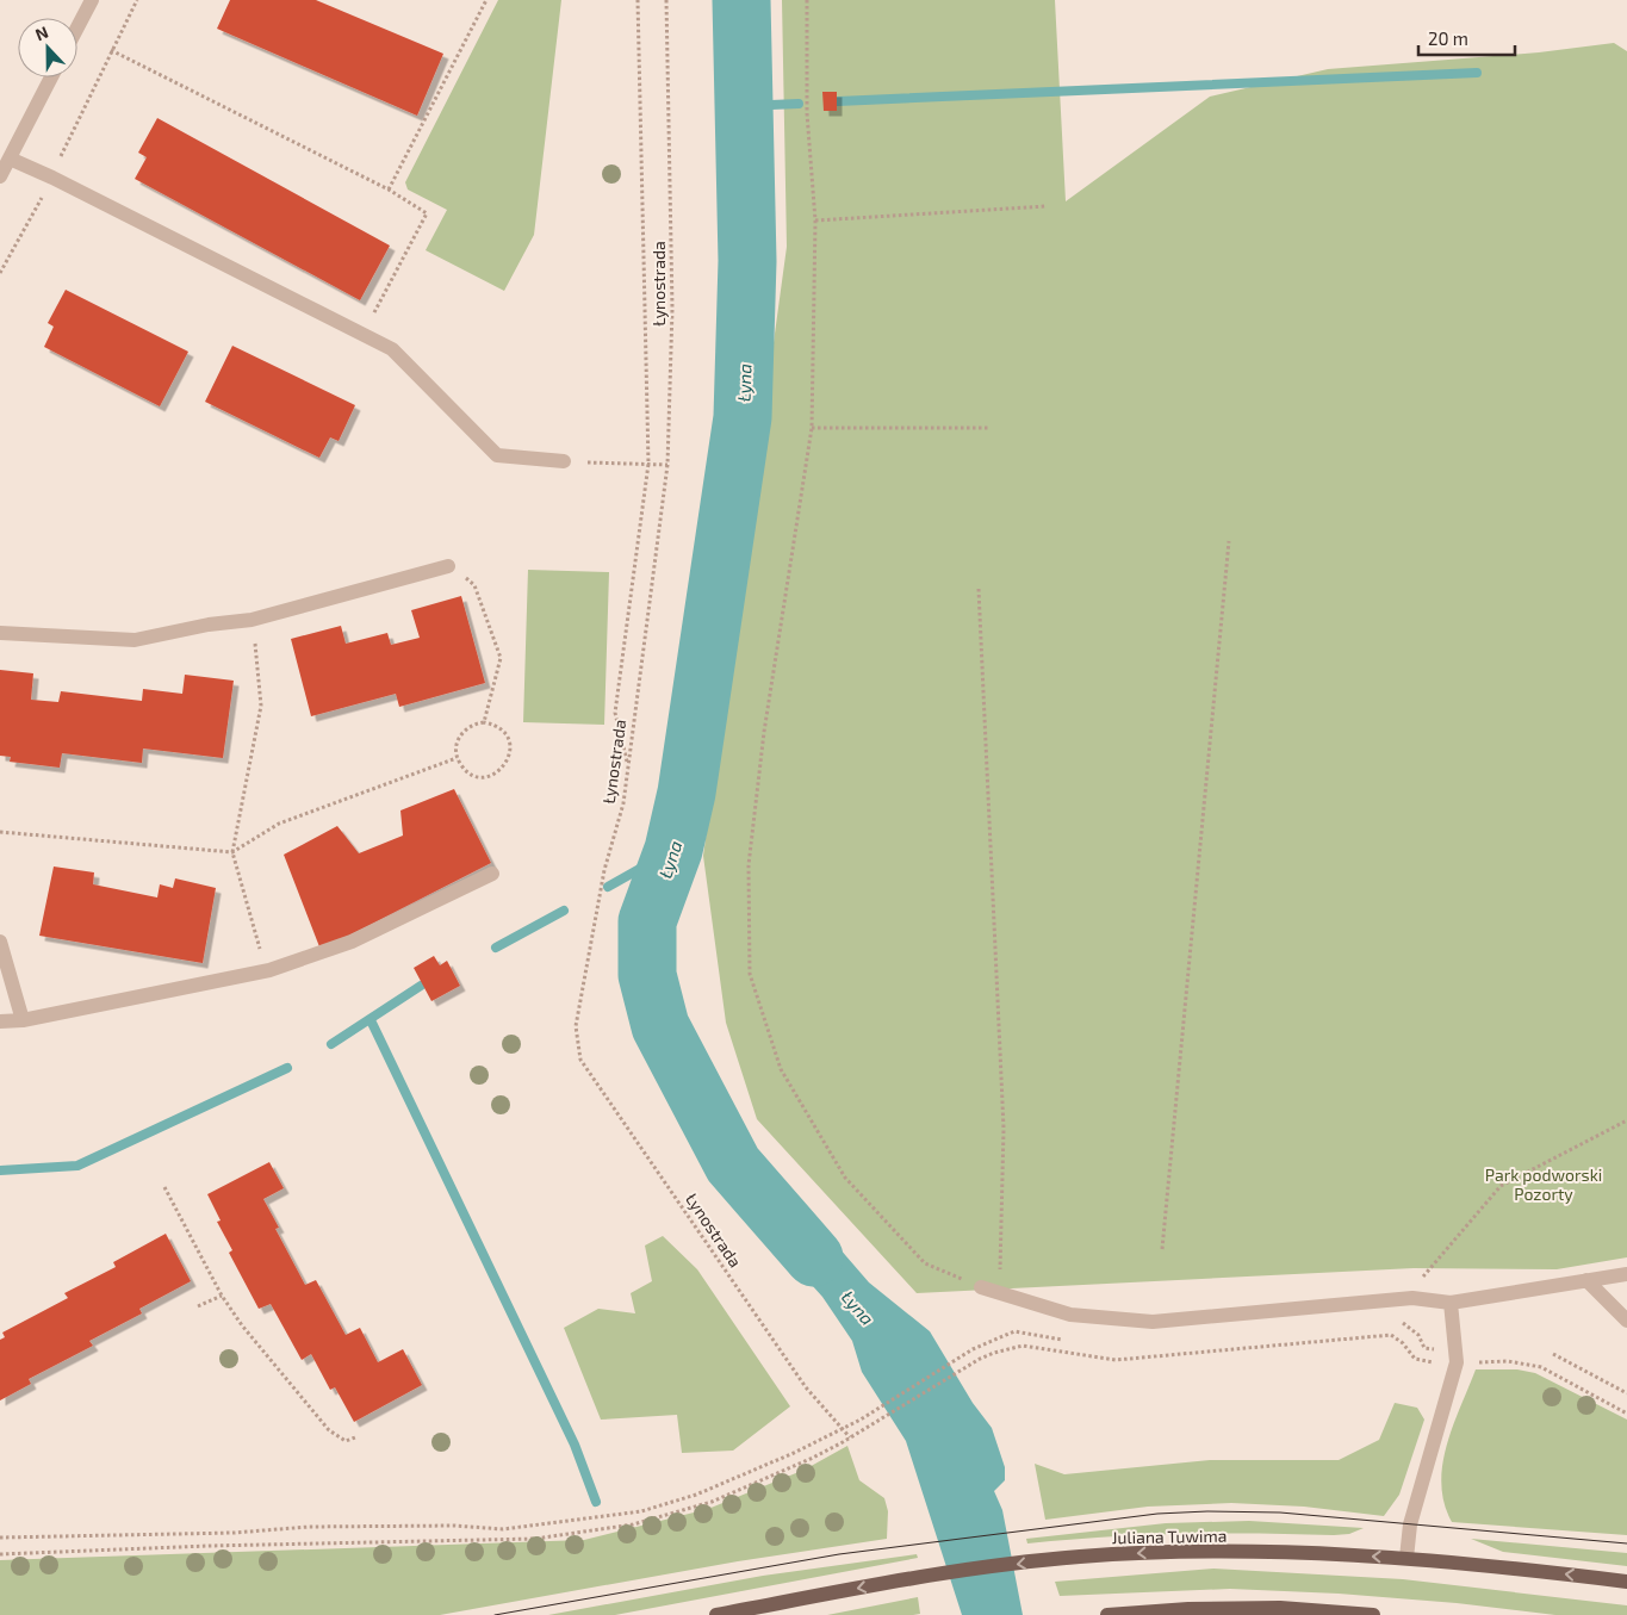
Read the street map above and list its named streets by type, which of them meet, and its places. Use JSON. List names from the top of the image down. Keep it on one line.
{"streets":{"main road":["Juliana Tuwima"],"path":["Łynostrada"]},"one_way":["Juliana Tuwima"],"water":["Łyna"],"parks":["Park podworski Pozorty"],"scale_bar":"20 m","north":"top"}
